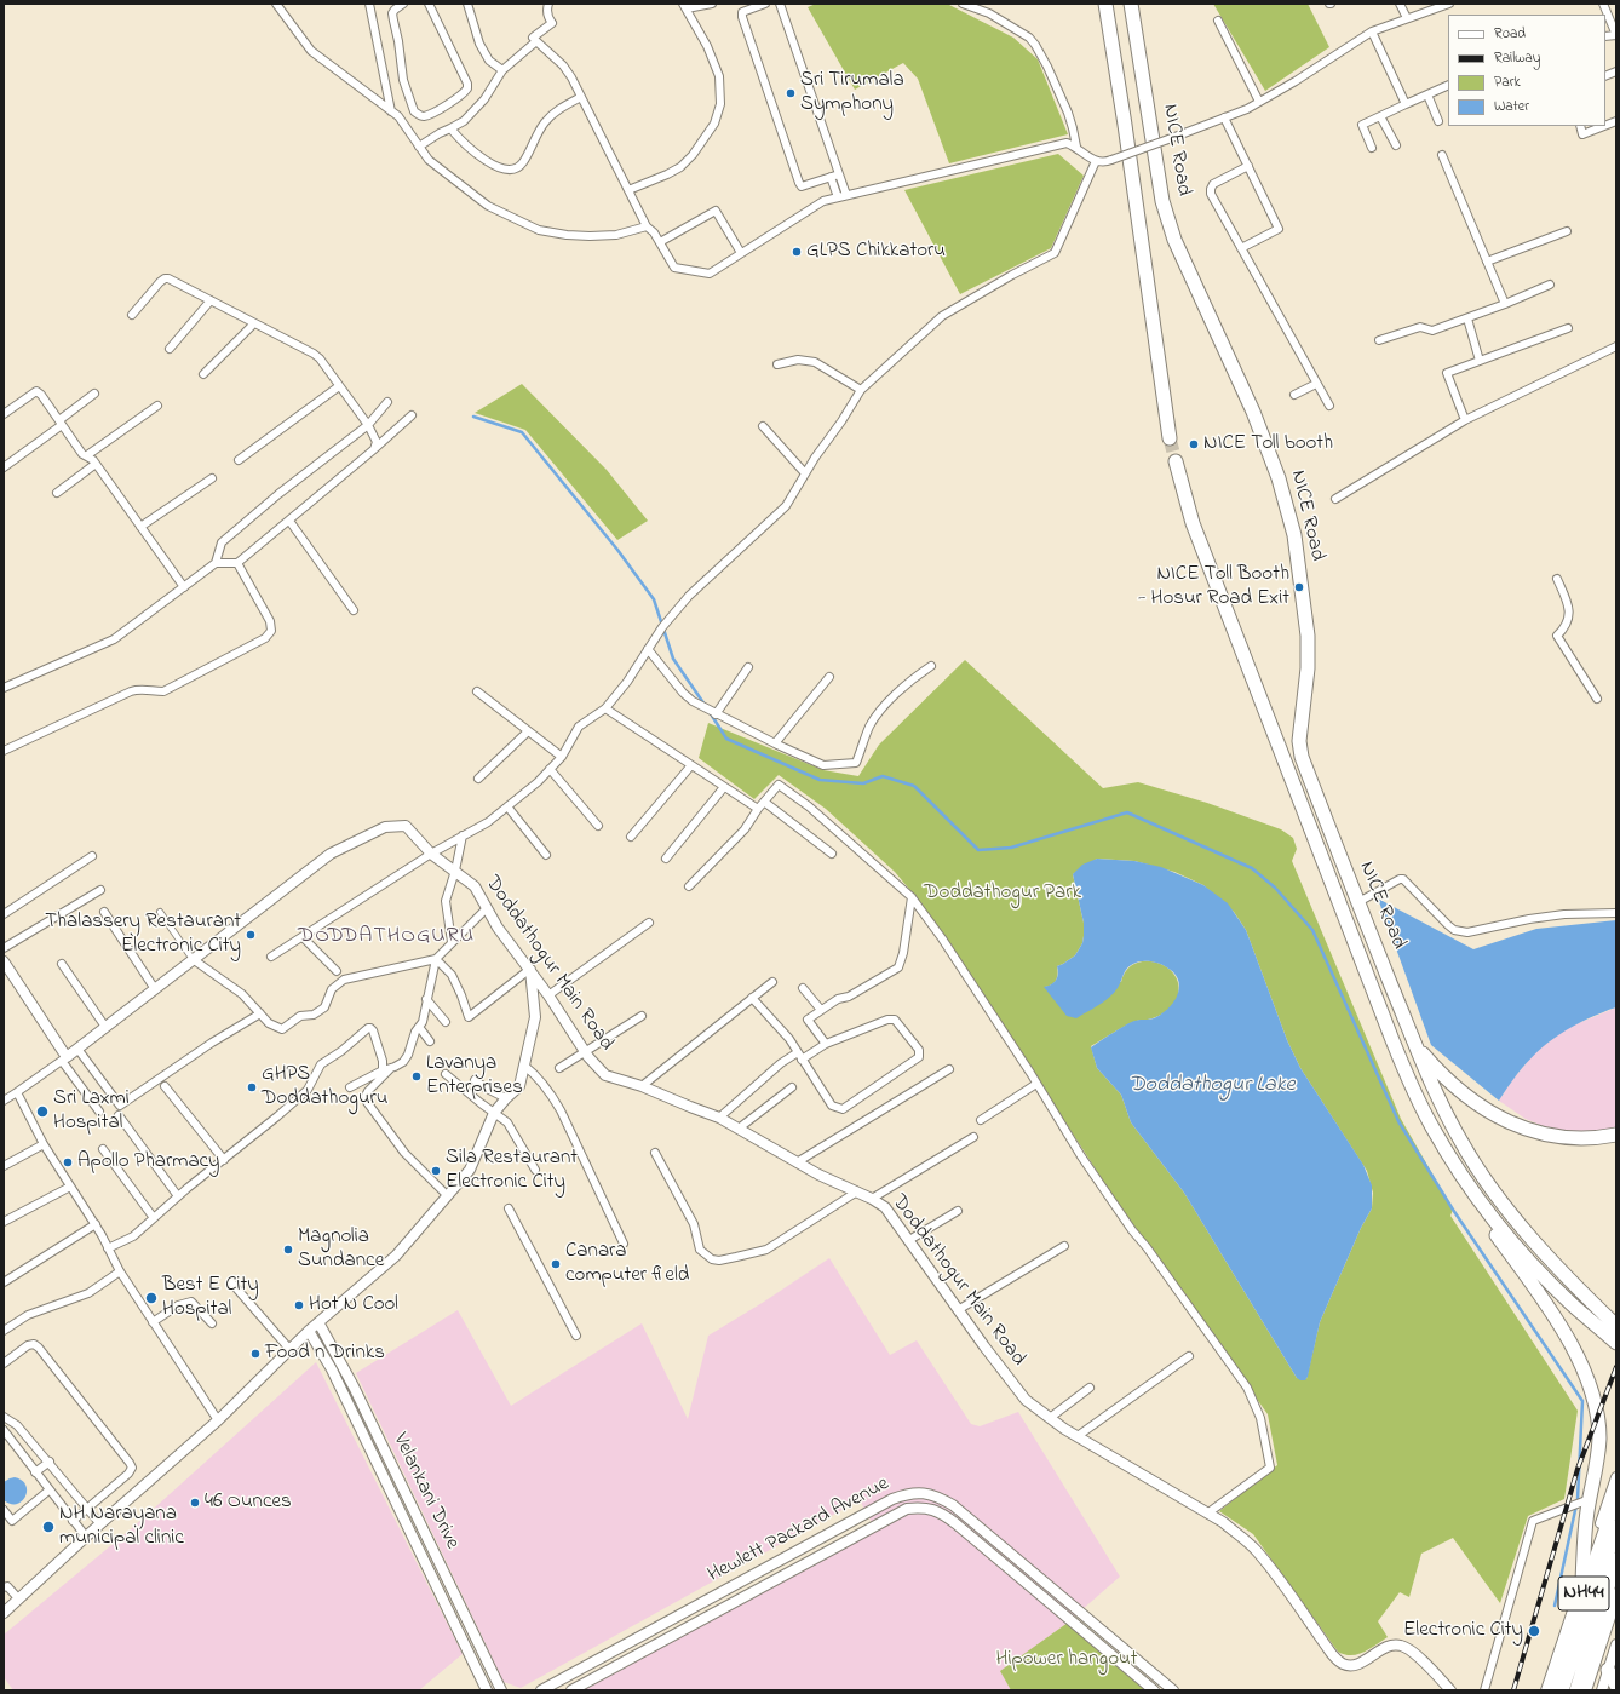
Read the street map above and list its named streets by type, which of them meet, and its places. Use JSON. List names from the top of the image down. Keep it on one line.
{"streets":{"highway":["NICE Road","NH44"],"street":["Doddathogur Main Road","Velankani Drive","Hewlett Packard Avenue"]},"districts":["DODDATHOGURU"],"water":["Doddathogur Lake"],"parks":["Doddathogur Park","Hipower hangout"],"places":["Sri Tirumala Symphony","GLPS Chikkatoru","NICE Toll booth","NICE Toll Booth - Hosur Road Exit","Thalassery Restaurant Electronic City","Lavanya Enterprises","GHPS Doddathoguru","Sri Laxmi Hospital","Apollo Pharmacy","Sila Restaurant Electronic City","Magnolia Sundance","Canara computer field","Best E City Hospital","Hot N Cool","Food n Drinks","46 Ounces","NH Narayana municipal clinic","Electronic City"],"legend":["Road","Railway","Park","Water"]}
